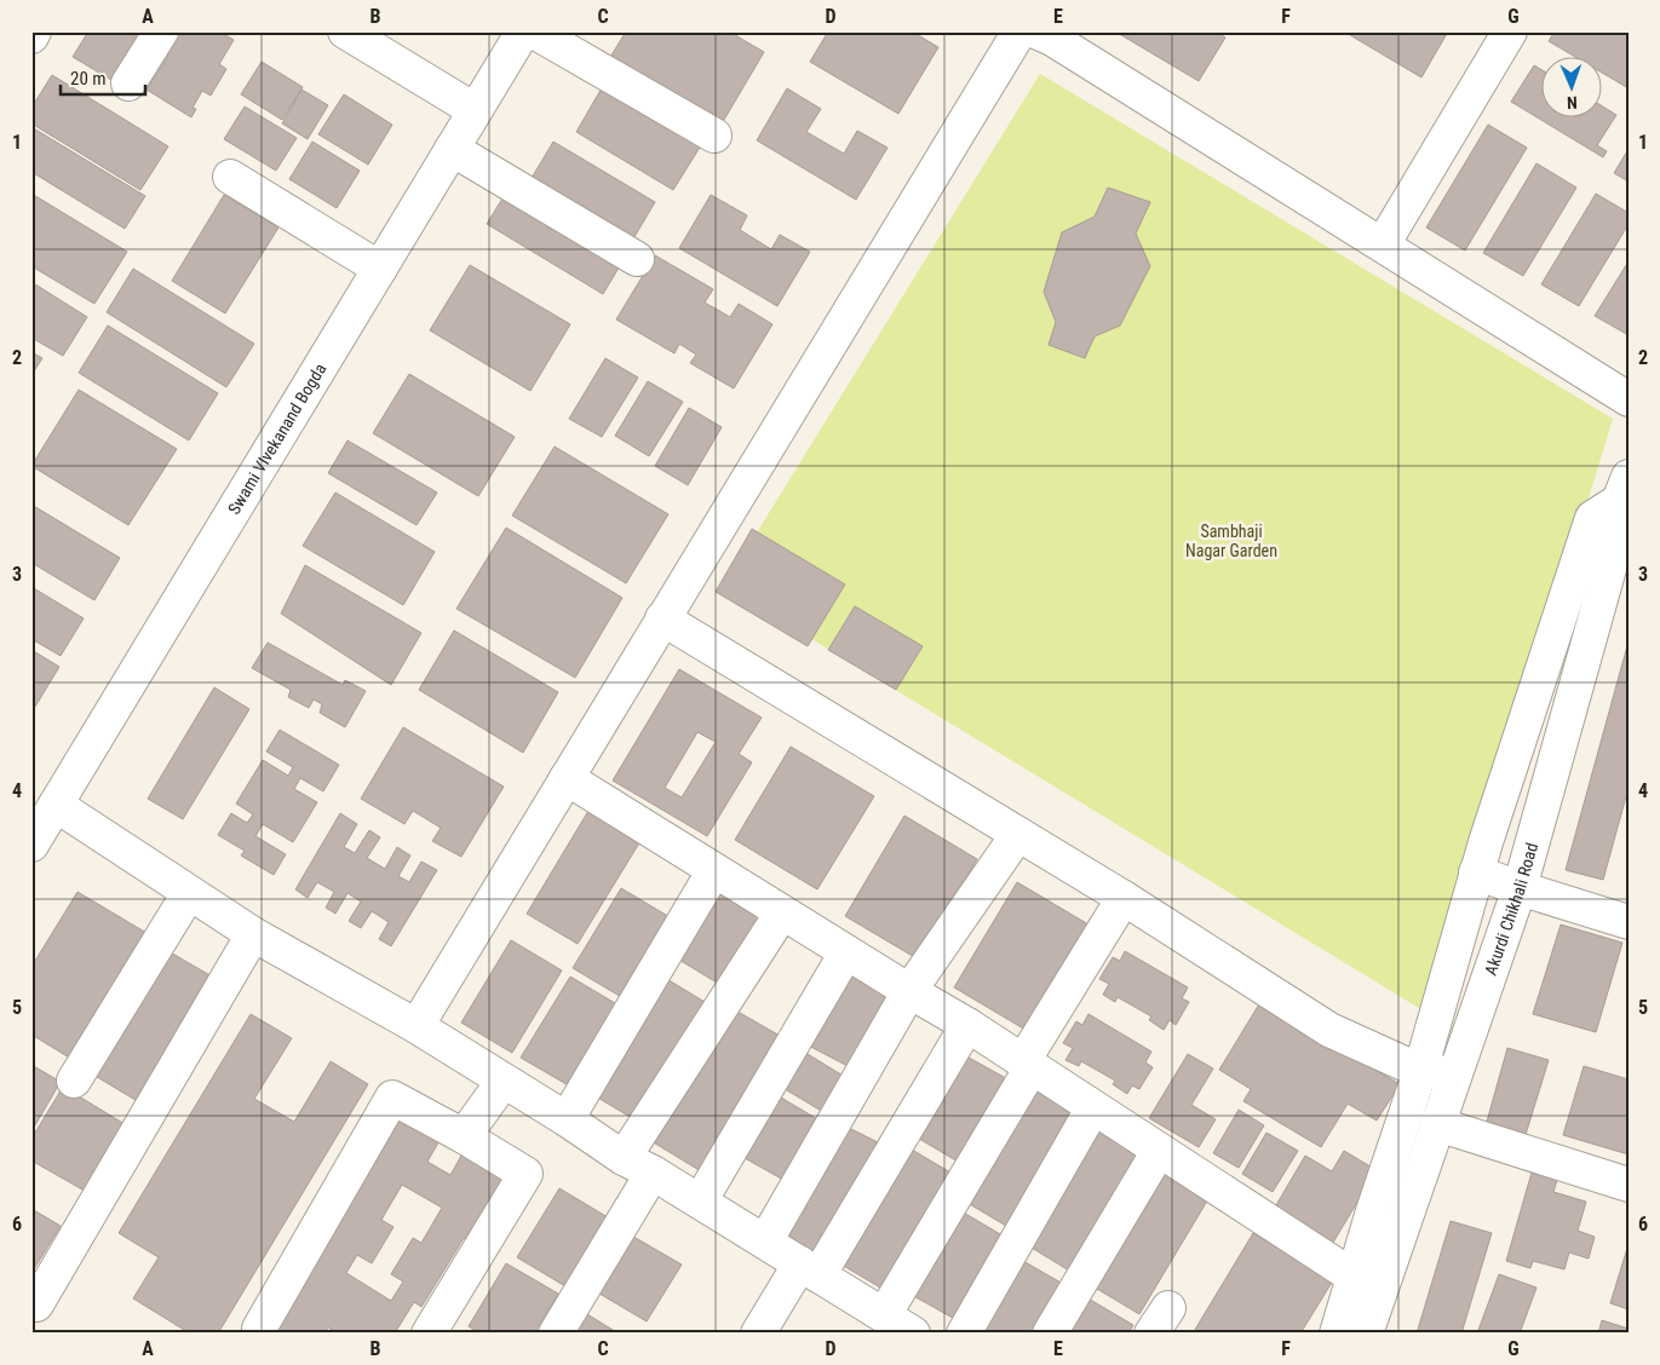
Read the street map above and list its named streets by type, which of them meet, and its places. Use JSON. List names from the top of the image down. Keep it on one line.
{"streets":{"street":["Swami VIvekanand Bogda","Akurdi Chikhali Road"]},"parks":["Sambhaji Nagar Garden"],"scale_bar":"20 m","north":"bottom","grid":{"columns":["A","B","C","D","E","F","G"],"rows":["1","2","3","4","5","6"]}}
